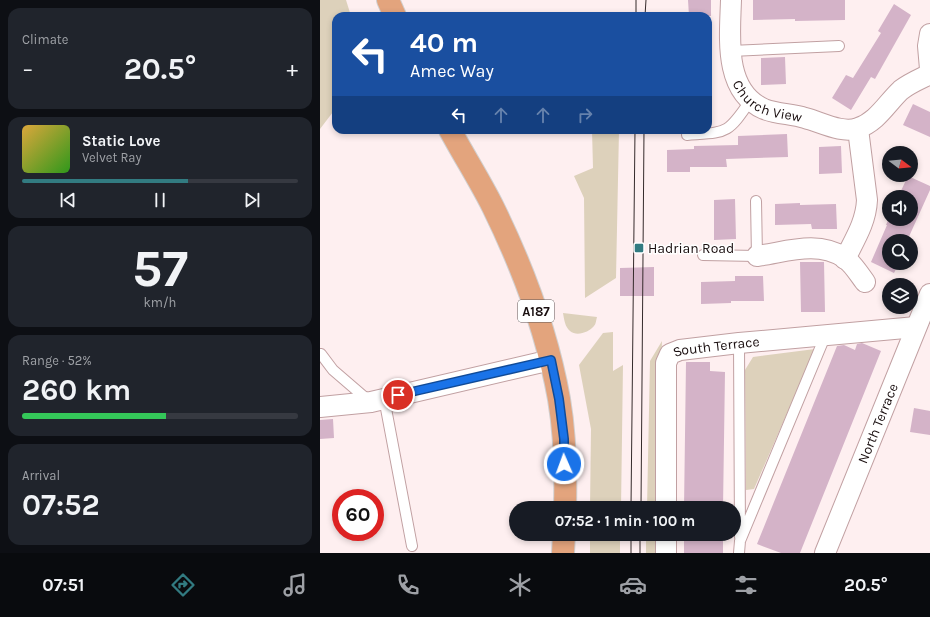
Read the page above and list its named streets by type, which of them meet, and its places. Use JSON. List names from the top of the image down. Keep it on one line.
{"streets":{"main road":["A187"],"street":["Church View","South Terrace","North Terrace"]},"crossings":[["South Terrace","North Terrace"]],"places":{"transit":["Hadrian Road"]},"north":"right","page":{"tile":["Climate",["57","km/h"],["Range · 52%","260 km"],["Arrival","07:52"]],"turn":["40 m","Amec Way"],"heat":["−","20.5°","+"],"song":["Static Love","Velvet Ray"],"limit":"60","trip":"07:52 · 1 min · 100 m","tabs":["07:51","20.5°"]}}
